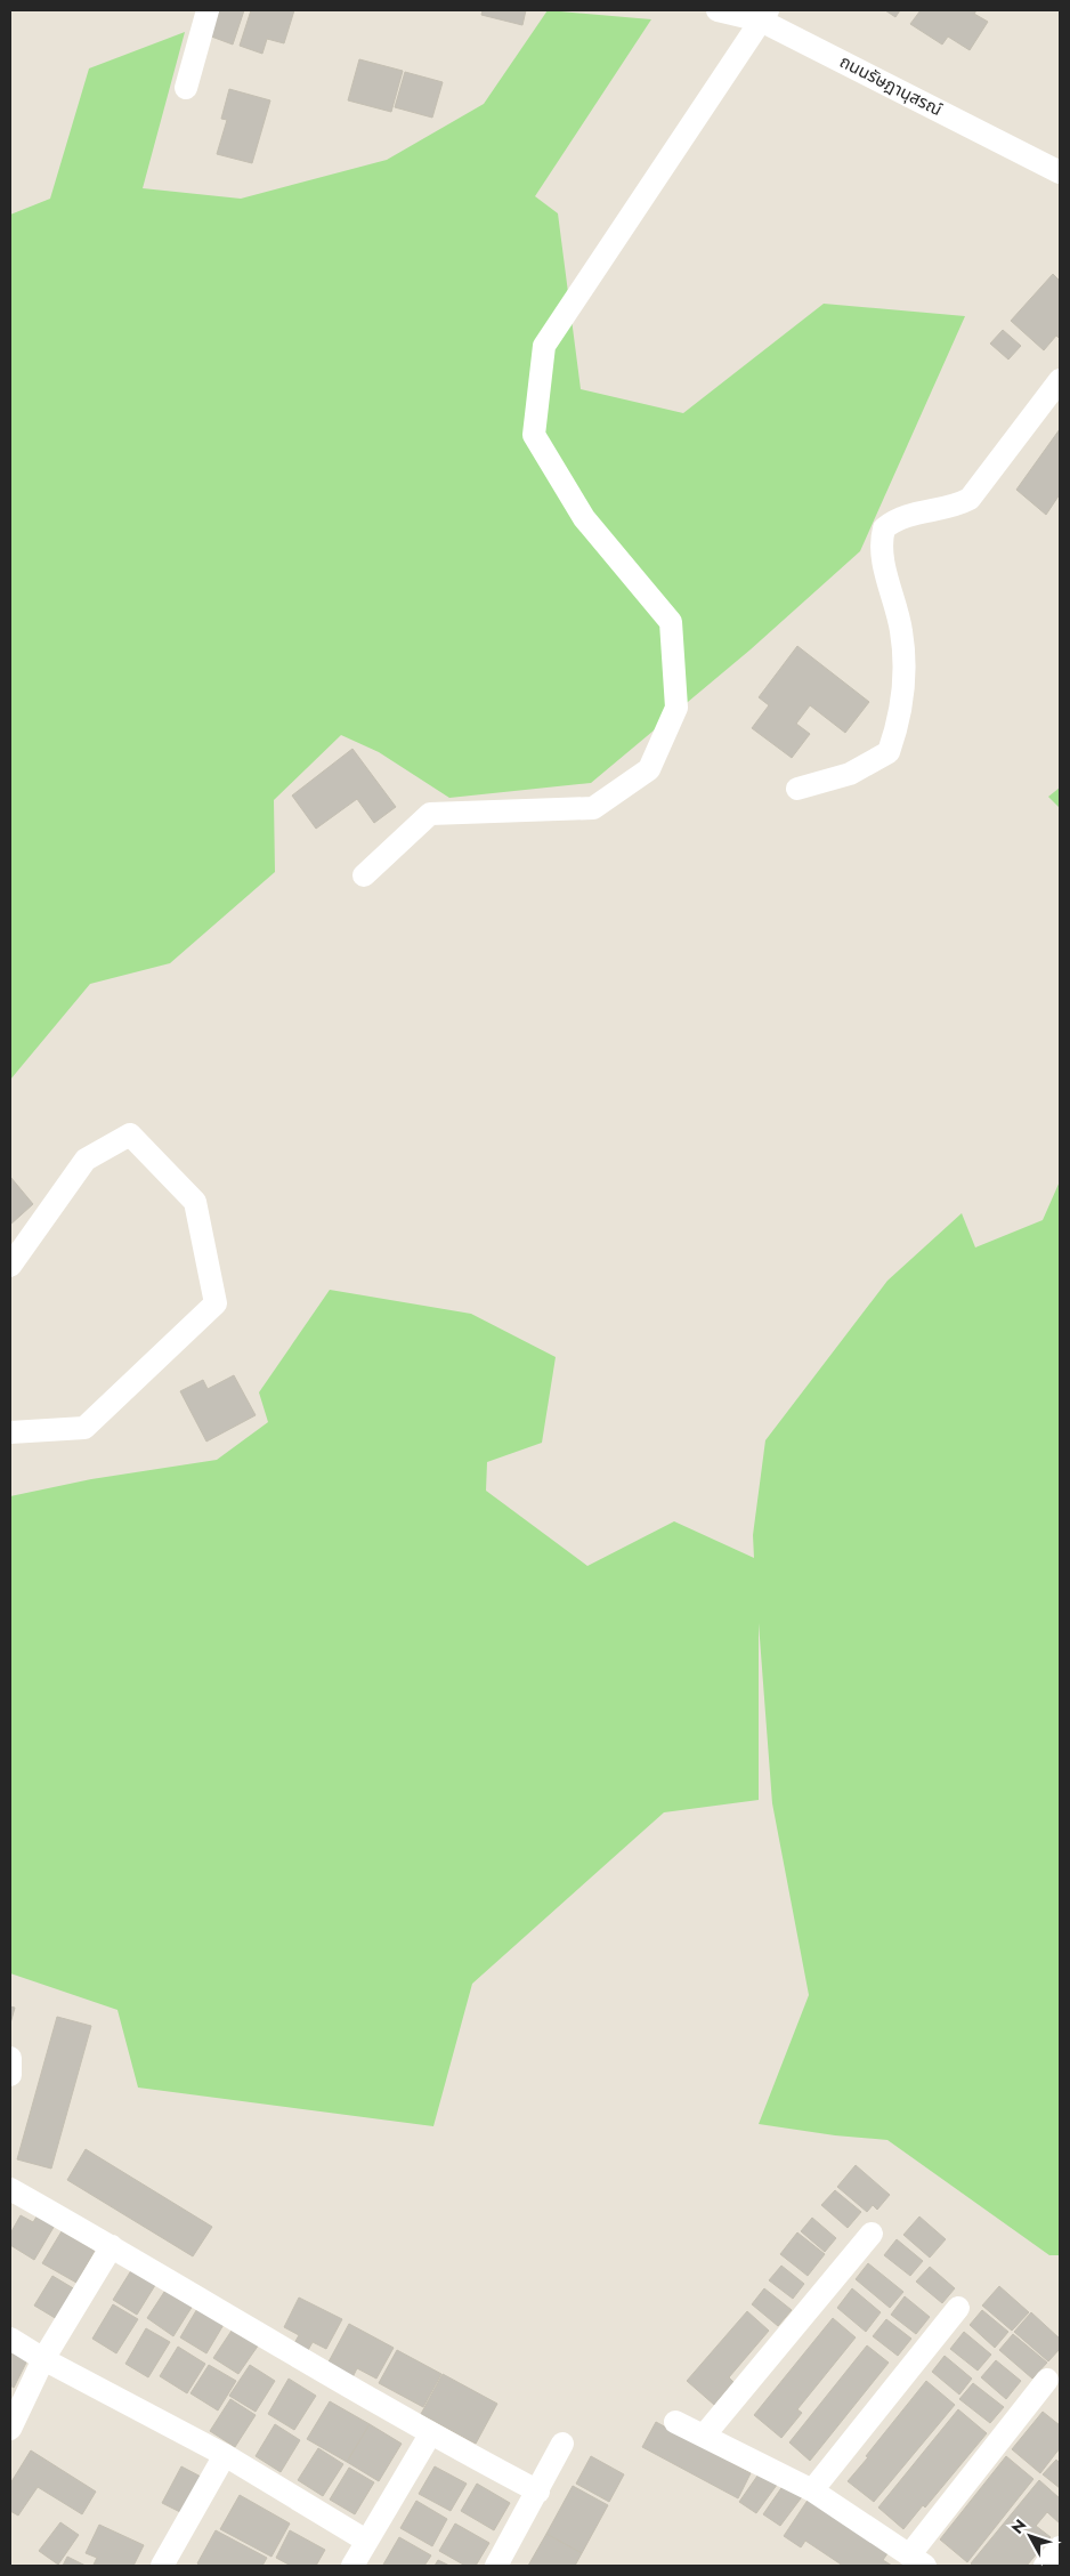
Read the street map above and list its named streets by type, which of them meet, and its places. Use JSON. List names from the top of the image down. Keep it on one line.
{"streets":{"street":["ถนนรัษฎานุสรณ์"]},"north":"top left"}
